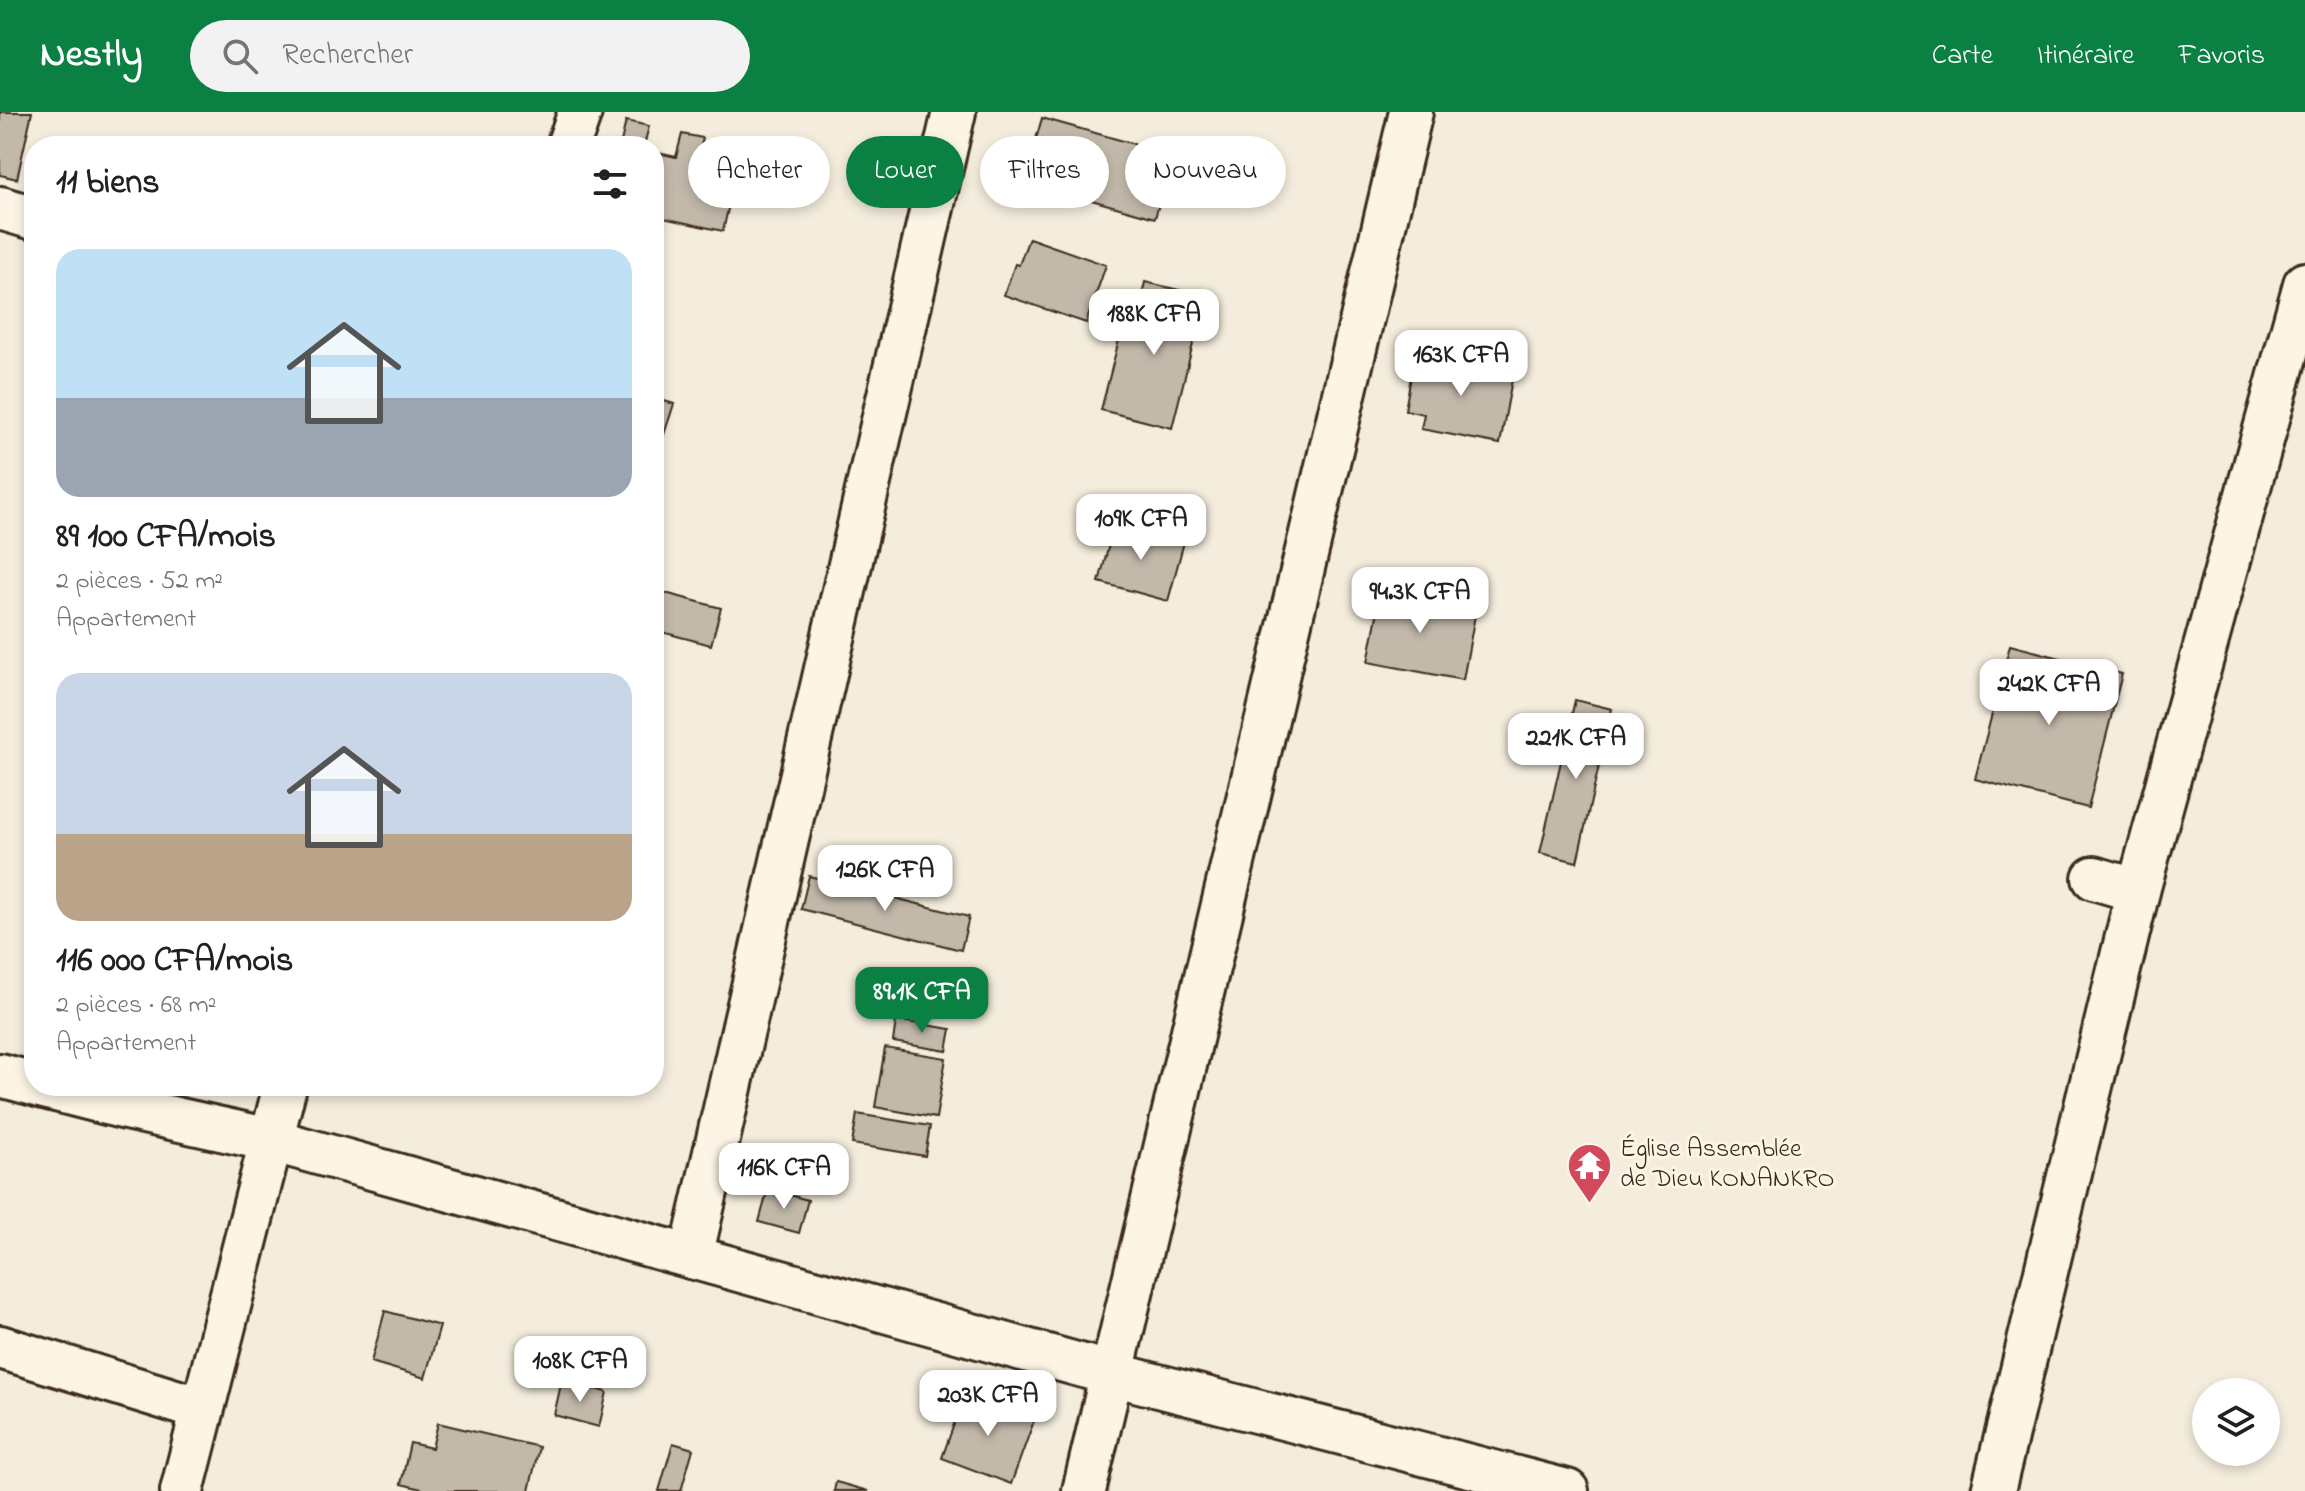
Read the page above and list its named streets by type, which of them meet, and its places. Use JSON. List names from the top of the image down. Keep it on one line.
{"places":{"temple":["Église Assemblée de Dieu KONANKRO"]},"page":{"header":"Nestly","search":"Rechercher","nav":["Carte","Itinéraire","Favoris"],"chip":["Acheter","Louer","Filtres","Nouveau"],"heading":"11 biens","list":[{"name":"89 100 CFA/mois","note":"2 pièces · 52 m² · Appartement"},{"name":"116 000 CFA/mois","note":"2 pièces · 68 m² · Appartement"}],"price":["188K CFA","163K CFA","109K CFA","94.3K CFA","242K CFA","221K CFA","126K CFA","89.1K CFA","116K CFA","108K CFA","203K CFA"]}}
